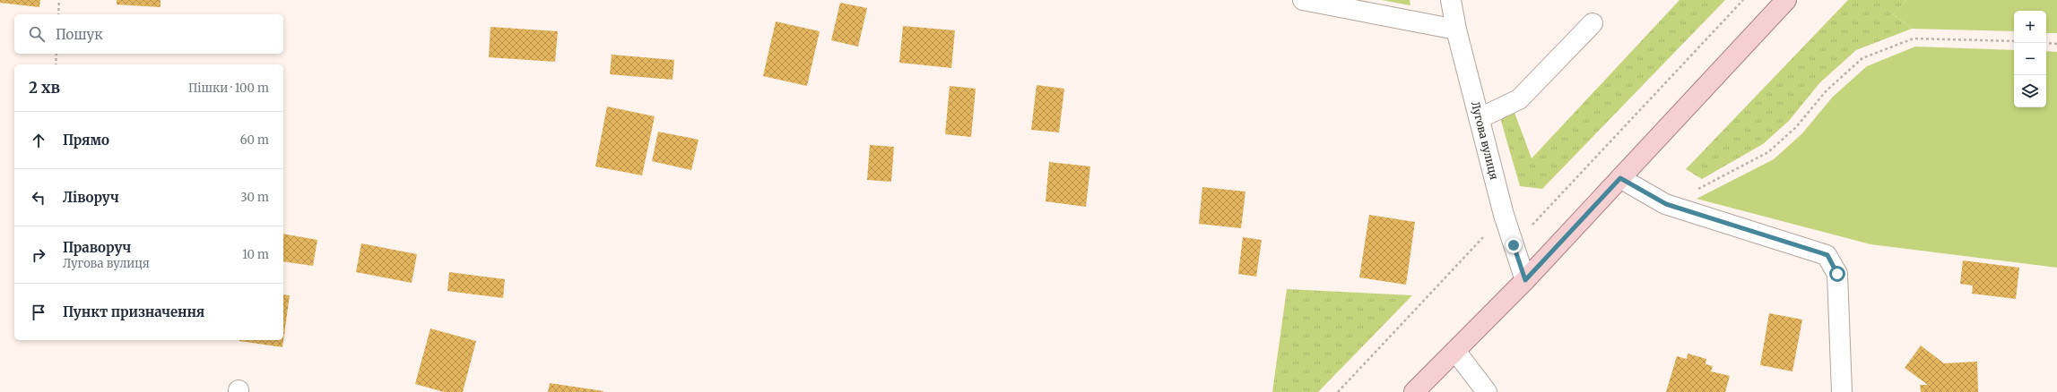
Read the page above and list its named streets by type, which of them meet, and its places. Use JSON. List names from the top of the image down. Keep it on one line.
{"streets":{"street":["Лугова вулиця"]},"page":{"map_buttons":["+","−"],"search":"Пошук","heading":["2 хв","Пішки · 100 m"],"list":[["Прямо","60 m"],["Ліворуч","30 m"],["Праворуч","Лугова вулиця","10 m"],"Пункт призначення"]}}
